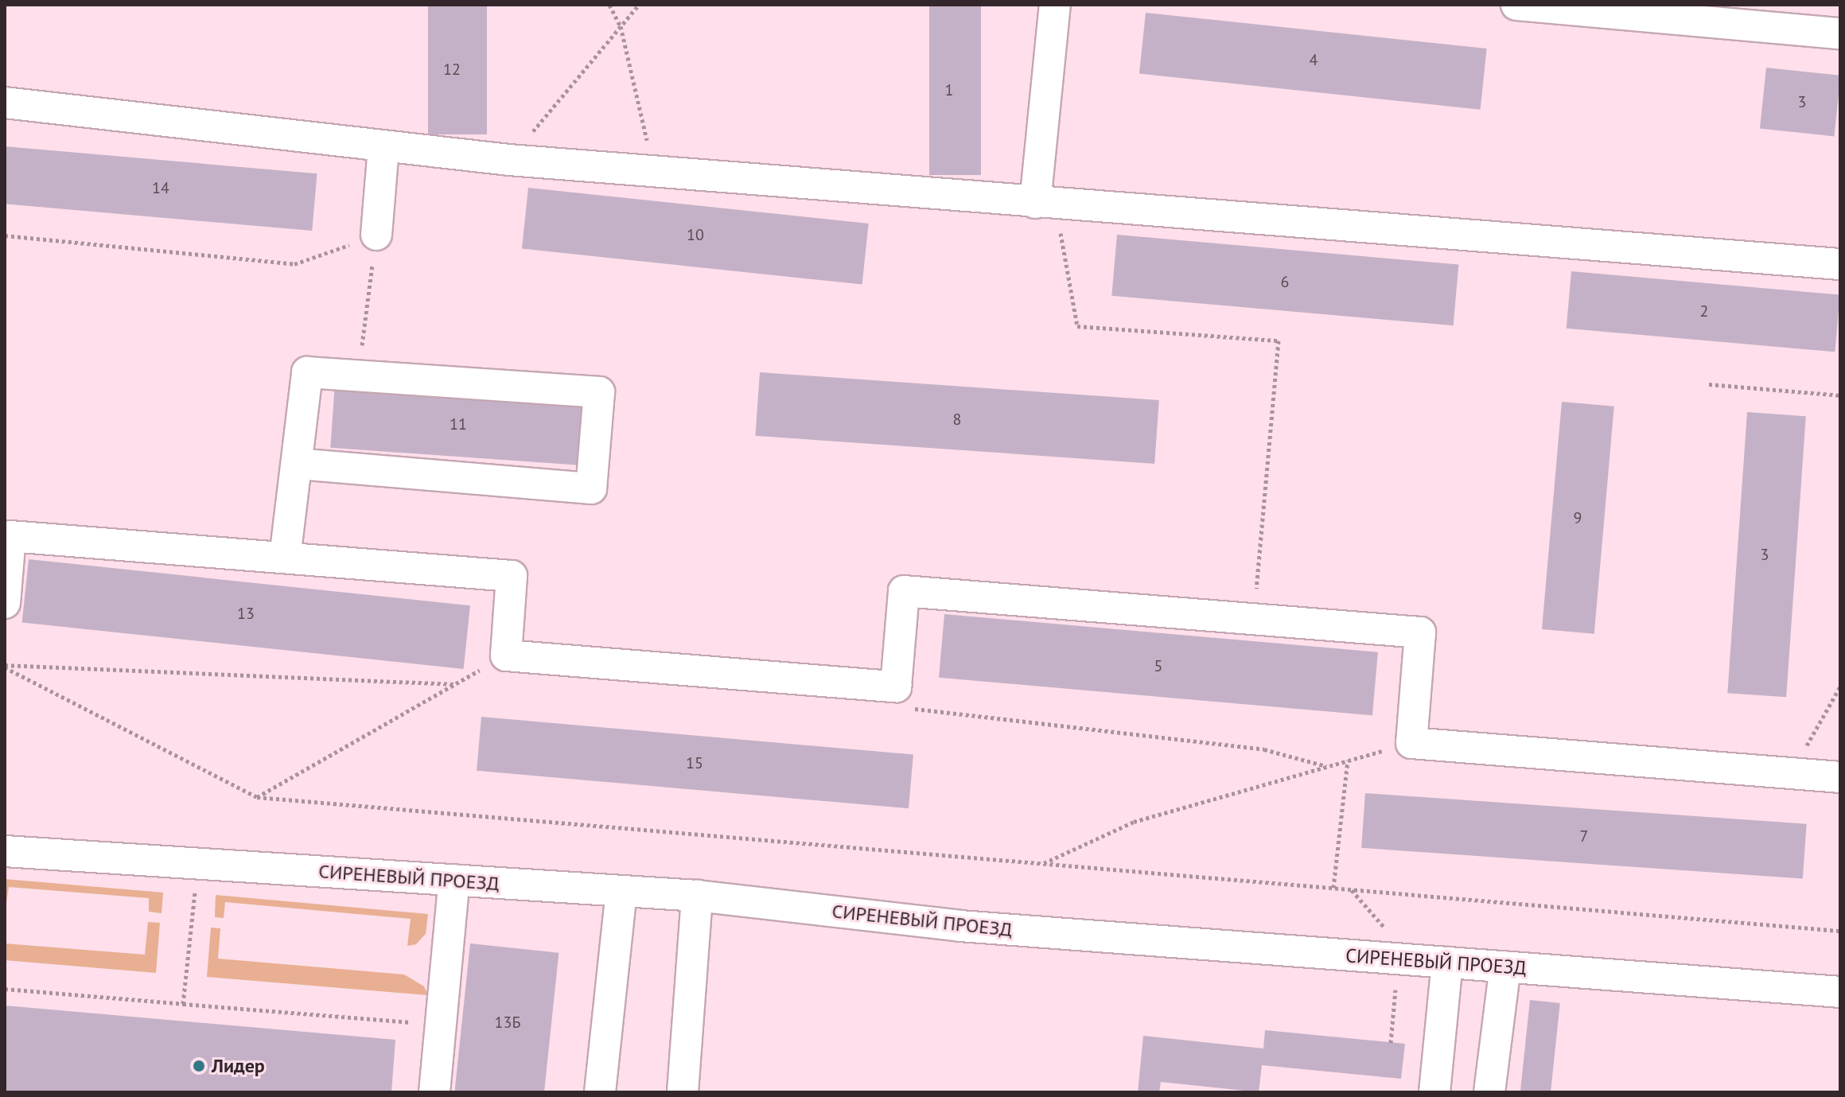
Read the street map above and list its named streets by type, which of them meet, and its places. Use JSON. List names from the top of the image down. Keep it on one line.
{"streets":{"street":["СИРЕНЕВЫЙ ПРОЕЗД"]},"places":["Лидер"],"house_numbers":["4","12","1","3","14","10","6","2","8","11","9","3","13","5","15","7","13Б"]}
